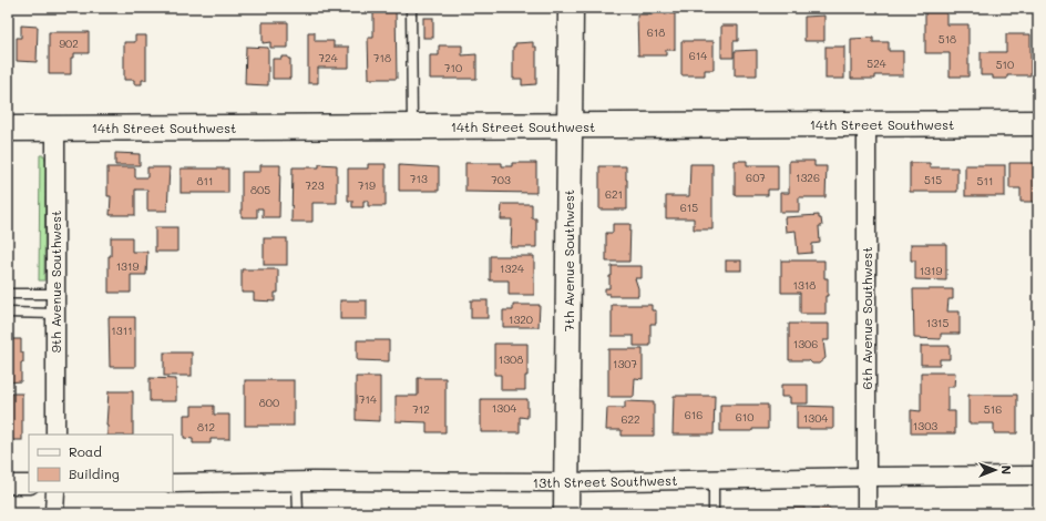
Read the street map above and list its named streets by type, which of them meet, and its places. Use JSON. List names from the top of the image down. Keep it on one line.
{"streets":{"street":["14th Street Southwest","7th Avenue Southwest","9th Avenue Southwest","6th Avenue Southwest","13th Street Southwest"]},"crossings":[["14th Street Southwest","7th Avenue Southwest"],["14th Street Southwest","9th Avenue Southwest"],["14th Street Southwest","6th Avenue Southwest"],["7th Avenue Southwest","13th Street Southwest"],["6th Avenue Southwest","13th Street Southwest"]],"house_numbers":["618","518","902","614","724","718","524","510","710","607","1326","713","703","515","811","511","723","719","805","621","615","1319","1324","1319","1318","1320","1315","1311","1306","1308","1307","714","800","1304","712","516","616","610","1304","622","1303","812"],"legend":["Road","Building"],"north":"right"}
